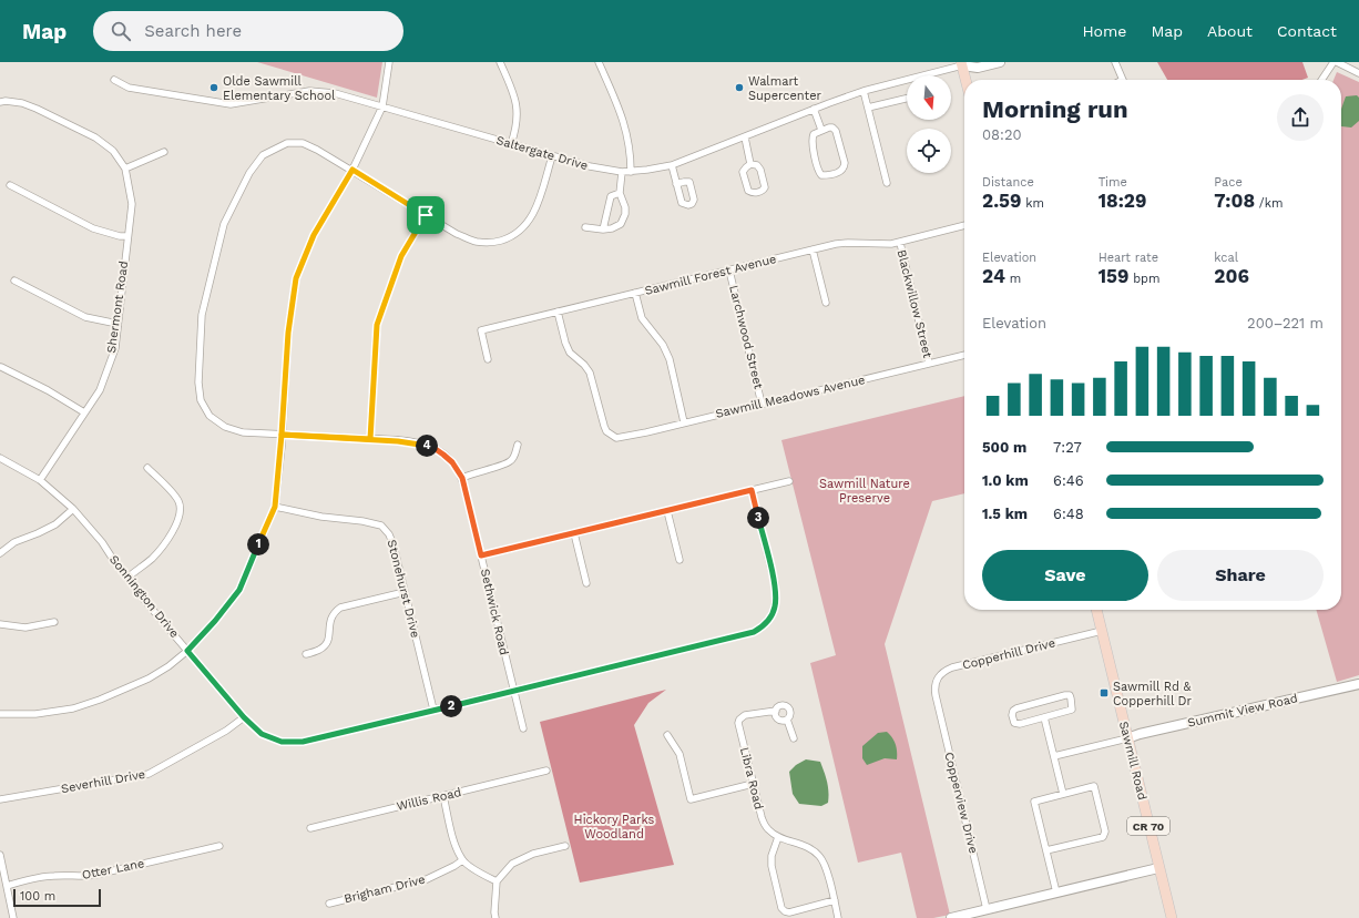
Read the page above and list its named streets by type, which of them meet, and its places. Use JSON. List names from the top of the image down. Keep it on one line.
{"streets":{"main road":["Sawmill Road","CR 70"],"street":["Saltergate Drive","Sawmill Forest Avenue","Blackwillow Street","Shermont Road","Larchwood Street","Sawmill Meadows Avenue","Stonehurst Drive","Sonnington Drive","Sethwick Road","Copperhill Drive","Summit View Road","Libra Road","Severhill Drive","Willis Road","Copperview Drive","Otter Lane","Brigham Drive"]},"crossings":[["Saltergate Drive","Sethwick Road"],["Sawmill Forest Avenue","Blackwillow Street"],["Sawmill Forest Avenue","Larchwood Street"],["Sawmill Forest Avenue","Sawmill Meadows Avenue"],["Blackwillow Street","Sawmill Meadows Avenue"],["Shermont Road","Sonnington Drive"],["Larchwood Street","Sawmill Meadows Avenue"],["Stonehurst Drive","Sonnington Drive"],["Sonnington Drive","Sethwick Road"],["Sonnington Drive","Severhill Drive"],["Copperhill Drive","Sawmill Road"],["Copperhill Drive","Copperview Drive"],["Summit View Road","Sawmill Road"]],"parks":["Sawmill Nature Preserve","Hickory Parks Woodland"],"places":{"other":["Olde Sawmill Elementary School","Walmart Supercenter"],"transit":["Sawmill Rd & Copperhill Dr"]},"scale_bar":"100 m","north":"bottom","page":{"header":"Map","search":"Search here","nav":["Home","Map","About","Contact"],"heading":["Morning run","08:20"],"stats":[["Distance","2.59 km"],["Time","18:29"],["Pace","7:08 /km"],["Elevation","24 m"],["Heart rate","159 bpm"],["kcal","206"]],"chart":["Elevation","200–221 m"],"list":[{"name":"500 m","note":"7:27"},{"name":"1.0 km","note":"6:46"},{"name":"1.5 km","note":"6:48"}],"pins":["4","3","1","2"],"buttons":["Save","Share"],"scale":"100 m"}}
